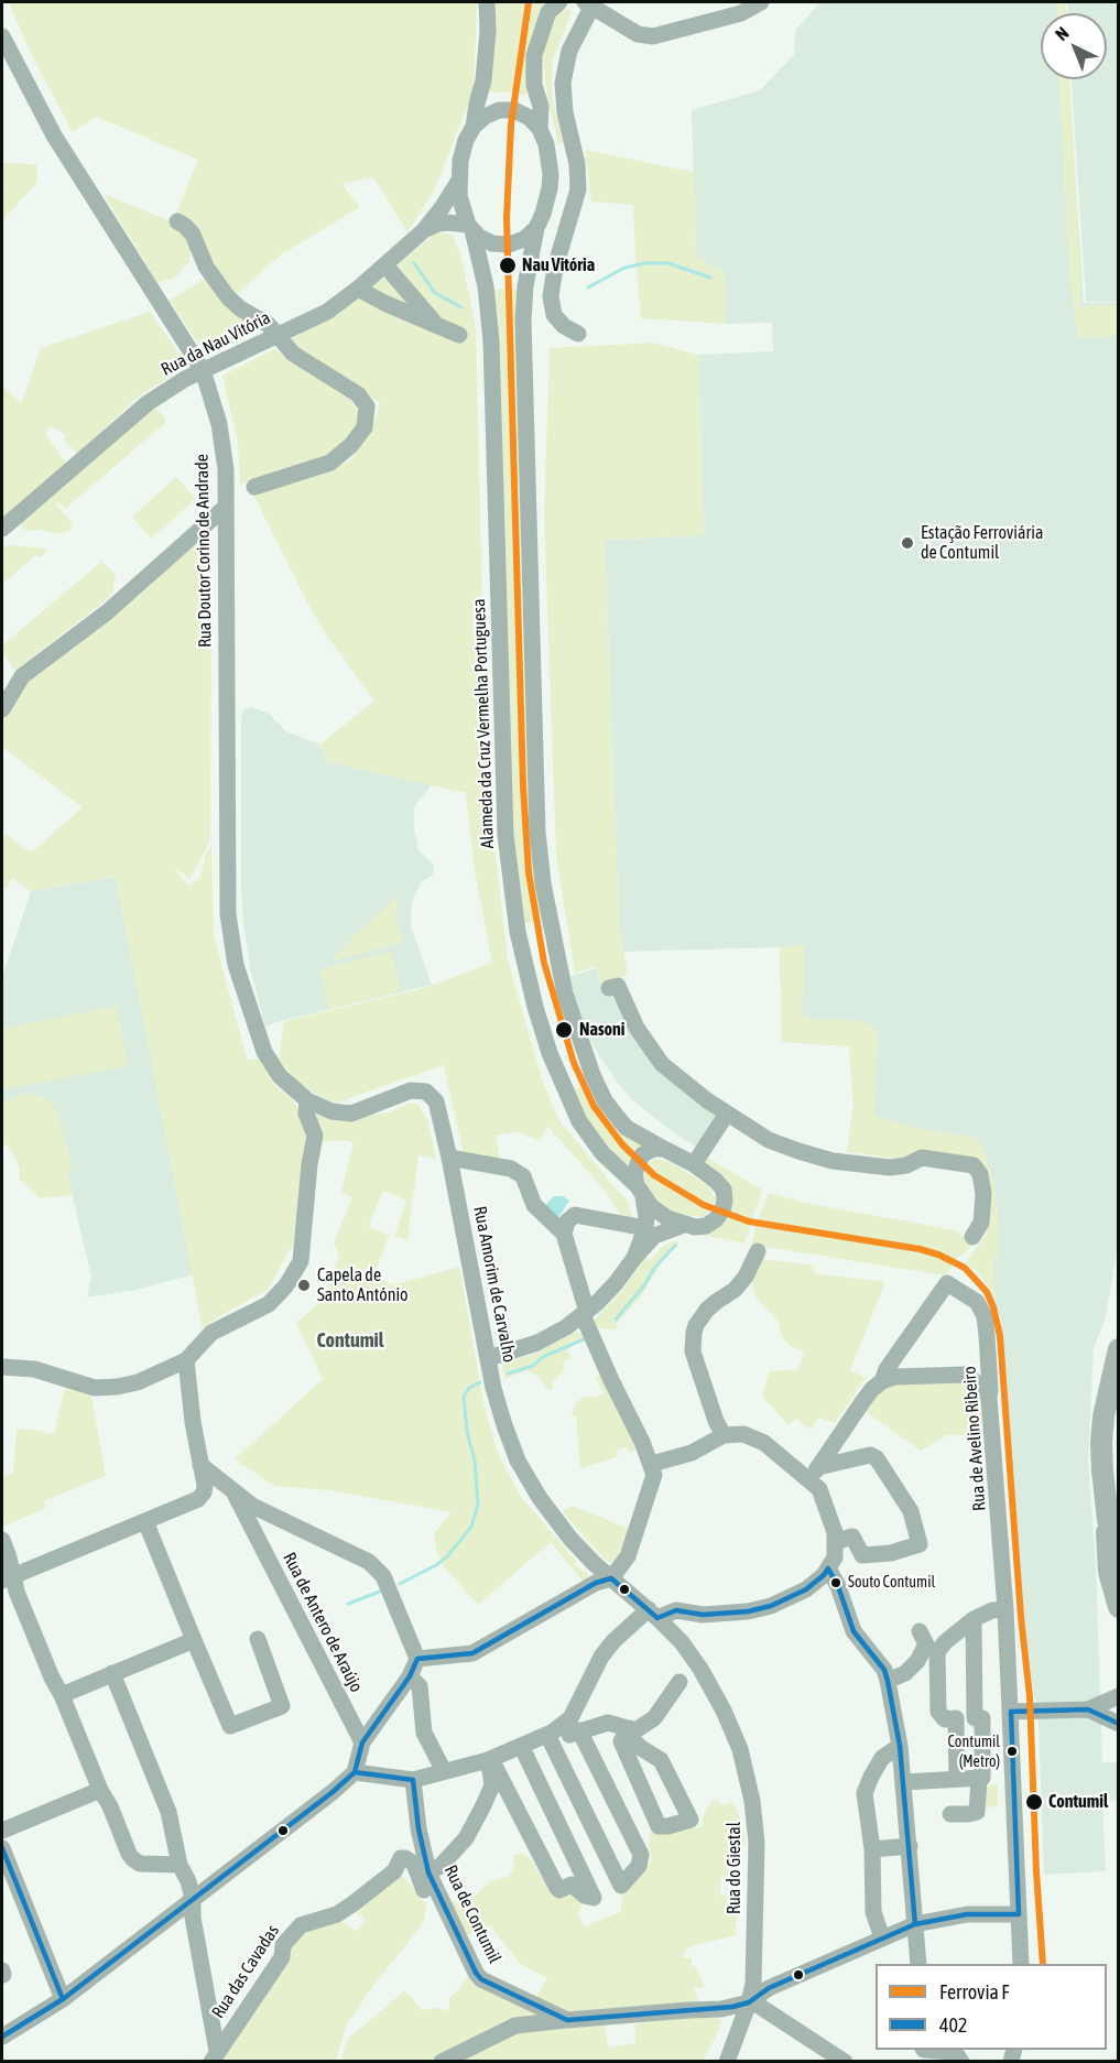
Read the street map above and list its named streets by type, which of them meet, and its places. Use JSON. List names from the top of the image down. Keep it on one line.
{"streets":{"street":["Rua da Nau Vitória","Rua Doutor Corino de Andrade","Alameda da Cruz Vermelha Portuguesa","Rua Amorim de Carvalho","Rua de Avelino Ribeiro","Rua de Antero de Araújo","Rua do Giestal","Rua de Contumil","Rua das Cavadas"]},"crossings":[["Rua da Nau Vitória","Rua Doutor Corino de Andrade"],["Rua da Nau Vitória","Alameda da Cruz Vermelha Portuguesa"],["Rua Doutor Corino de Andrade","Rua Amorim de Carvalho"],["Rua Amorim de Carvalho","Rua do Giestal"],["Rua de Contumil","Rua das Cavadas"]],"districts":["Contumil"],"places":["Nau Vitória","Estação Ferroviária de Contumil","Nasoni","Capela de Santo António","Souto Contumil","Contumil (Metro)","Contumil"],"lines":["rail line F","transit line 402"],"legend":["Ferrovia F","402"],"north":"top left"}
